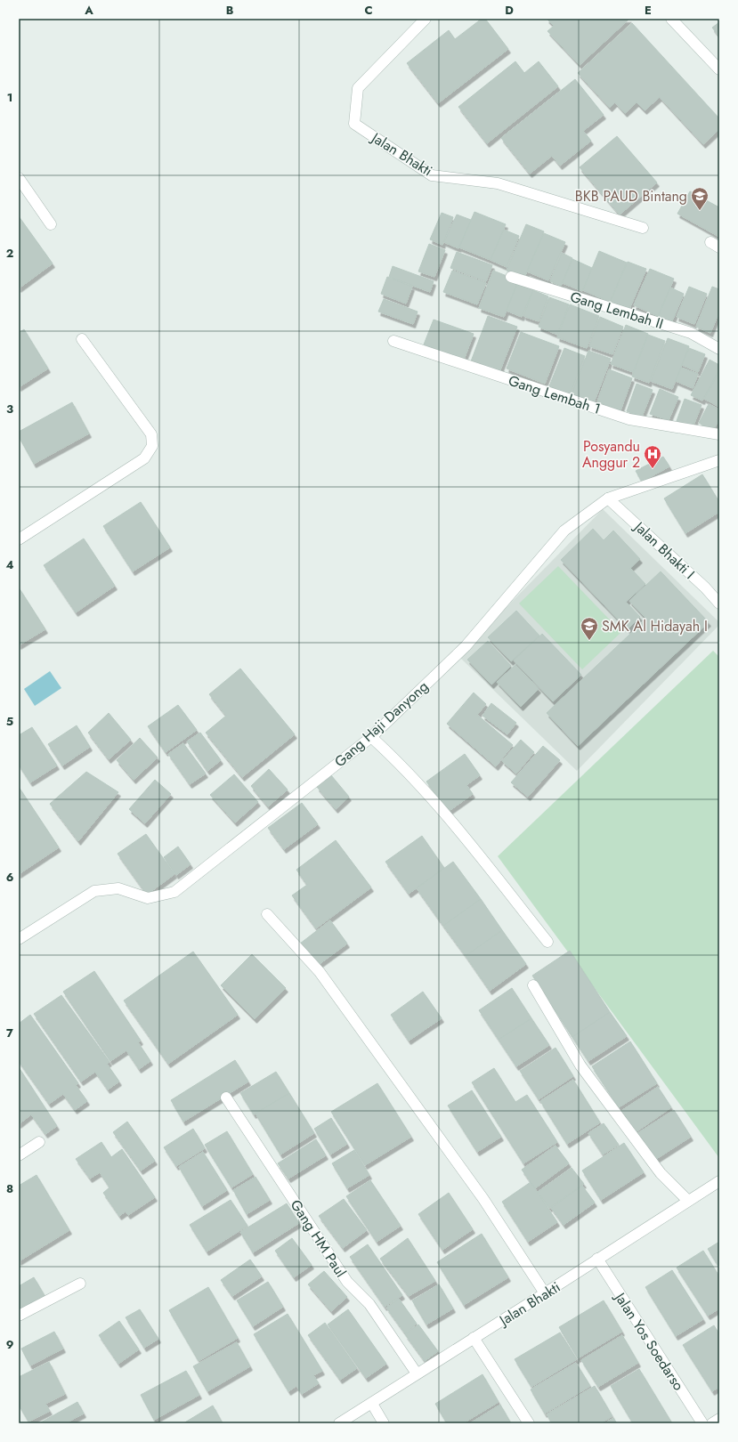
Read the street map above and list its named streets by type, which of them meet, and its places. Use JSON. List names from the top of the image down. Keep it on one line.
{"streets":{"street":["Jalan Bhakti","Gang Lembah II","Gang Lembah 1","Jalan Bhakti I","Gang Haji Danyong","Gang HM Paul","Jalan Yos Soedarso"]},"crossings":[["Jalan Bhakti","Gang HM Paul"],["Jalan Bhakti","Jalan Yos Soedarso"],["Jalan Bhakti I","Gang Haji Danyong"]],"places":{"school or university":["BKB PAUD Bintang","SMK Al Hidayah I"],"hospital":["Posyandu Anggur 2"]},"grid":{"columns":["A","B","C","D","E"],"rows":["1","2","3","4","5","6","7","8","9"]}}
